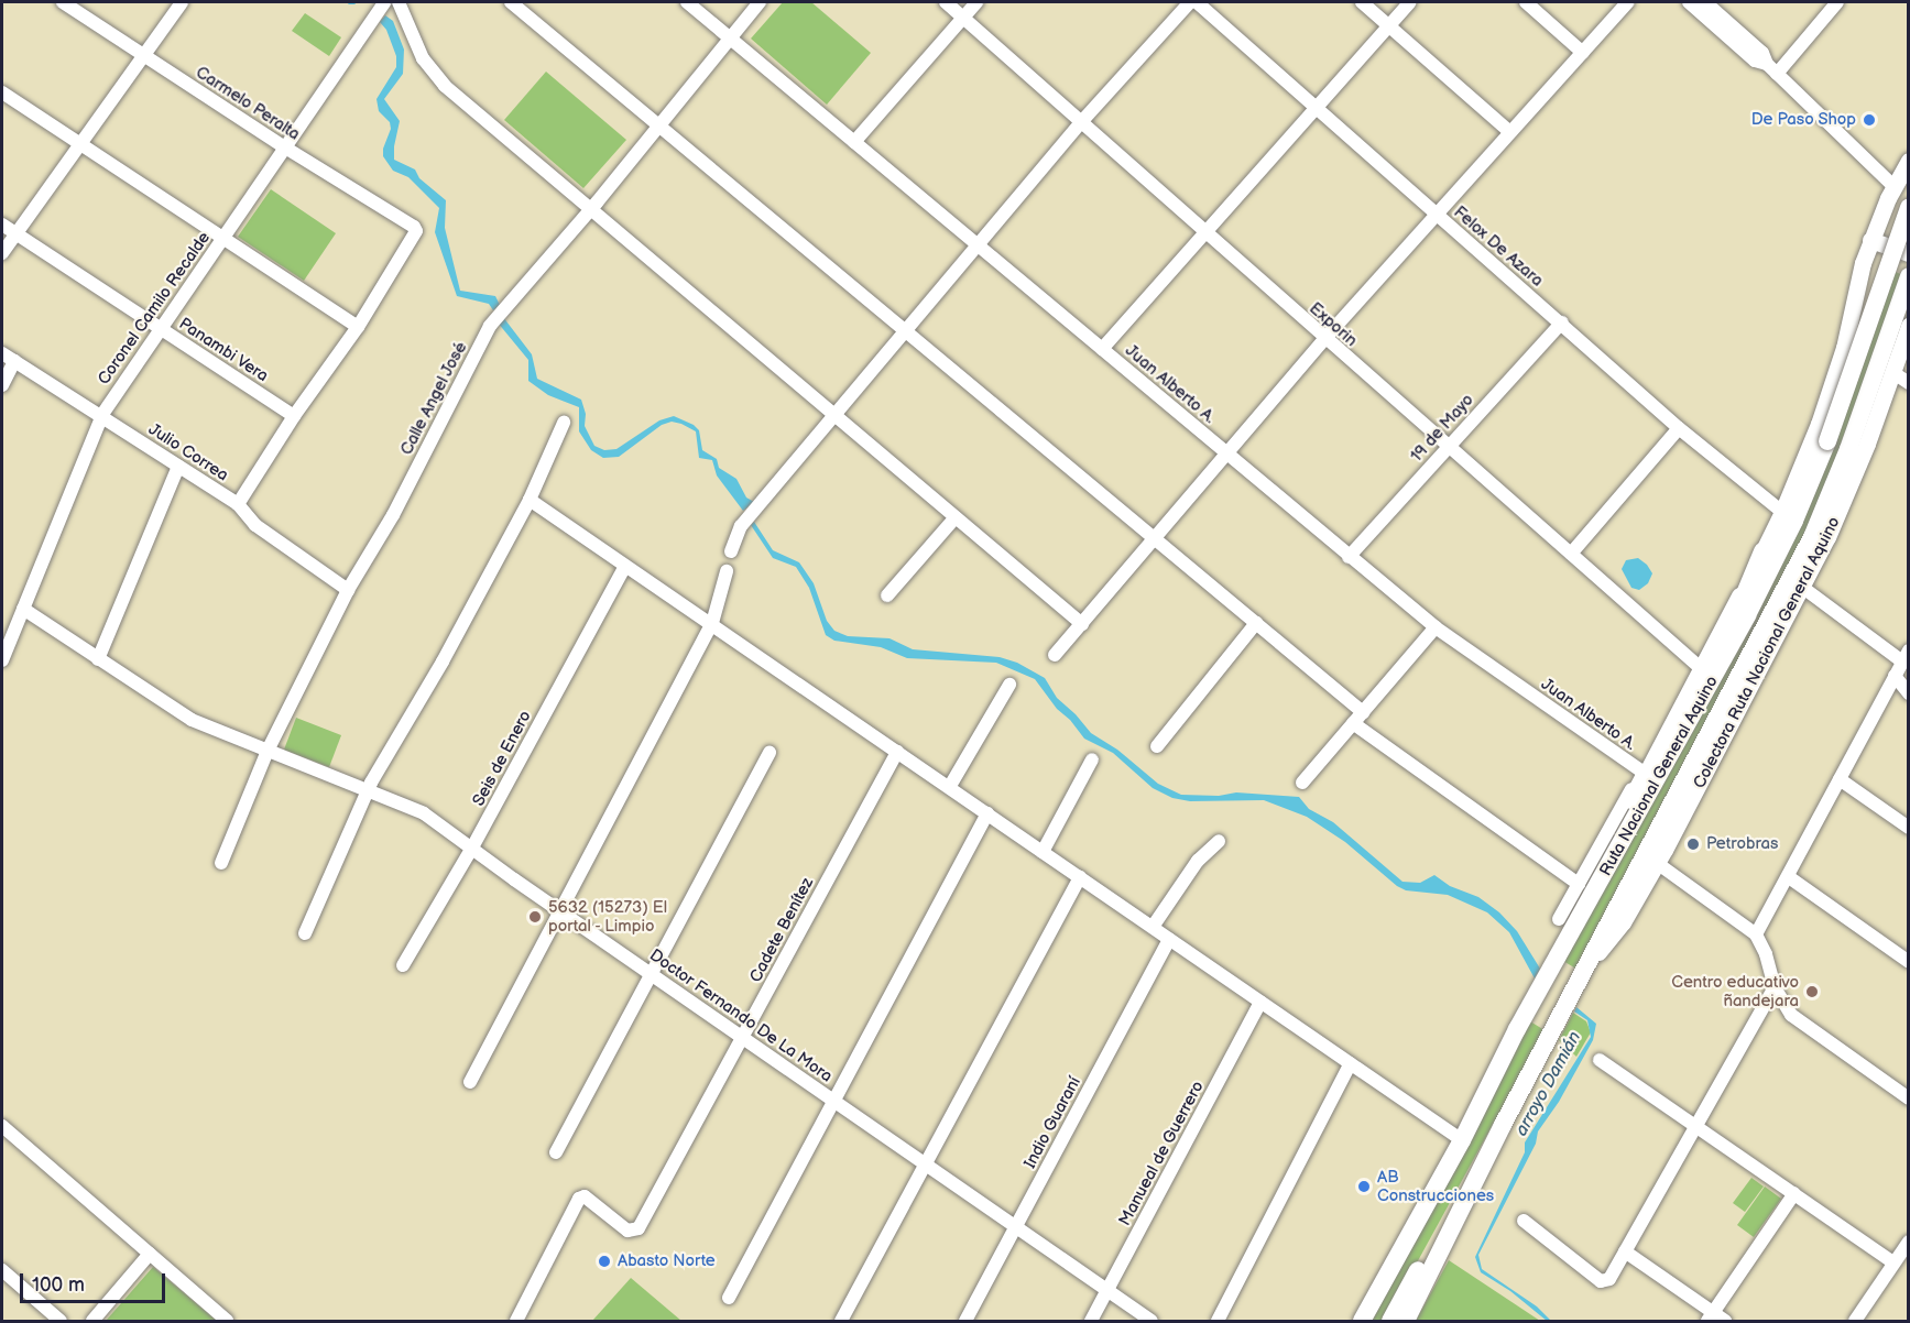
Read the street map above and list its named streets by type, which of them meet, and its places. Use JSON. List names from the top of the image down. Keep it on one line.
{"streets":{"highway":["Ruta Nacional General Aquino"],"main road":["Colectora Ruta Nacional General Aquino"],"street":["Carmelo Peralta","Felox De Azara","Coronel Camilo Recalde","Exporin","Panambi Vera","Juan Alberto A.","Calle Angel José","19 de Mayo","Julio Correa","Seis de Enero","Cadete Benítez","Doctor Fernando De La Mora","Indio Guaraní","Manueal de Guerrero"]},"crossings":[["Carmelo Peralta","Coronel Camilo Recalde"],["Felox De Azara","19 de Mayo"],["Coronel Camilo Recalde","Panambi Vera"],["Coronel Camilo Recalde","Julio Correa"],["Coronel Camilo Recalde","Doctor Fernando De La Mora"],["Exporin","19 de Mayo"],["Juan Alberto A.","Calle Angel José"],["Juan Alberto A.","19 de Mayo"],["Calle Angel José","Julio Correa"],["Calle Angel José","Doctor Fernando De La Mora"],["Colectora Ruta Nacional General Aquino","Ruta Nacional General Aquino"],["Seis de Enero","Doctor Fernando De La Mora"],["Cadete Benítez","Doctor Fernando De La Mora"],["Doctor Fernando De La Mora","Indio Guaraní"],["Doctor Fernando De La Mora","Manueal de Guerrero"]],"water":["arroyo Damián"],"places":["De Paso Shop","Petrobras","5632 (15273) El portal - Limpio","Centro educativo ñandejara","AB Construcciones","Abasto Norte"],"scale_bar":"100 m"}
